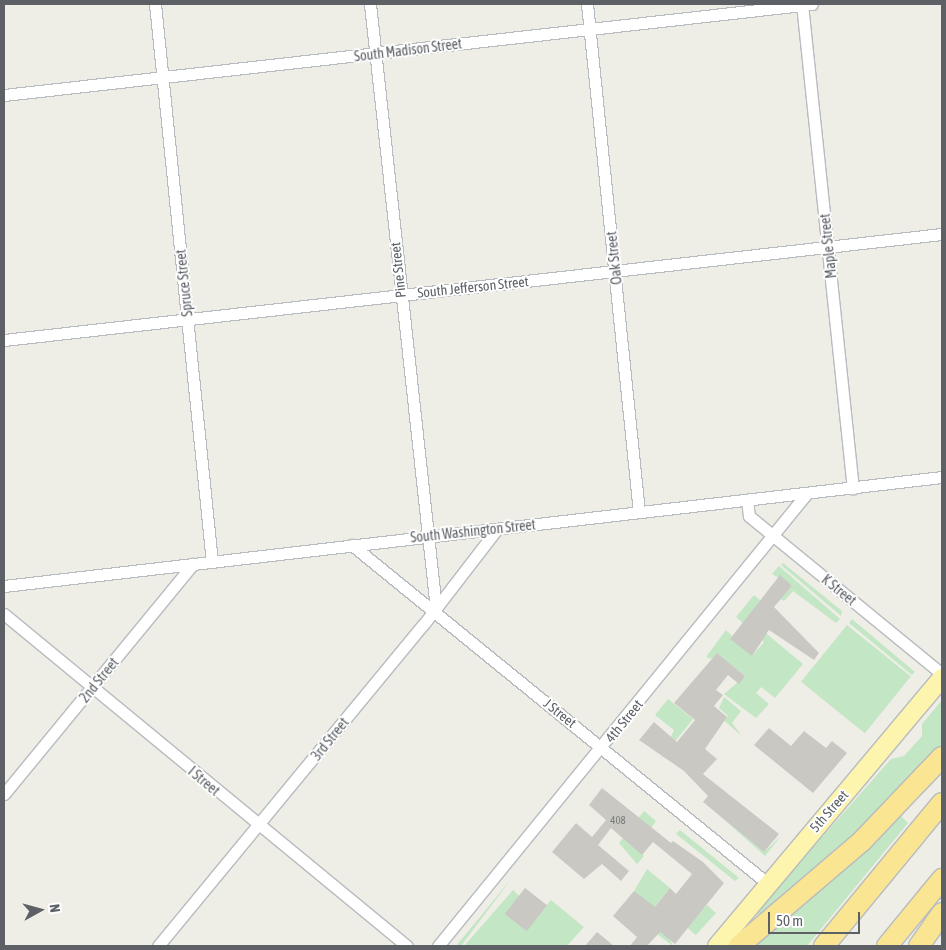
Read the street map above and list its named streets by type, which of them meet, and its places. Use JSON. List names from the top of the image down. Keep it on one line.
{"streets":{"main road":["5th Street"],"street":["South Madison Street","Maple Street","Oak Street","Pine Street","Spruce Street","South Jefferson Street","South Washington Street","K Street","2nd Street","J Street","4th Street","3rd Street","I Street"]},"crossings":[["South Madison Street","Maple Street"],["South Madison Street","Oak Street"],["South Madison Street","Pine Street"],["South Madison Street","Spruce Street"],["Maple Street","South Jefferson Street"],["Maple Street","South Washington Street"],["Oak Street","South Jefferson Street"],["Oak Street","South Washington Street"],["Pine Street","South Jefferson Street"],["Pine Street","South Washington Street"],["Pine Street","J Street"],["Pine Street","3rd Street"],["Spruce Street","South Jefferson Street"],["Spruce Street","South Washington Street"],["South Washington Street","K Street"],["South Washington Street","2nd Street"],["South Washington Street","J Street"],["South Washington Street","4th Street"],["South Washington Street","3rd Street"],["K Street","4th Street"],["2nd Street","I Street"],["J Street","4th Street"],["J Street","3rd Street"],["J Street","5th Street"],["3rd Street","I Street"]],"house_numbers":["408"],"scale_bar":"50 m","north":"right"}
